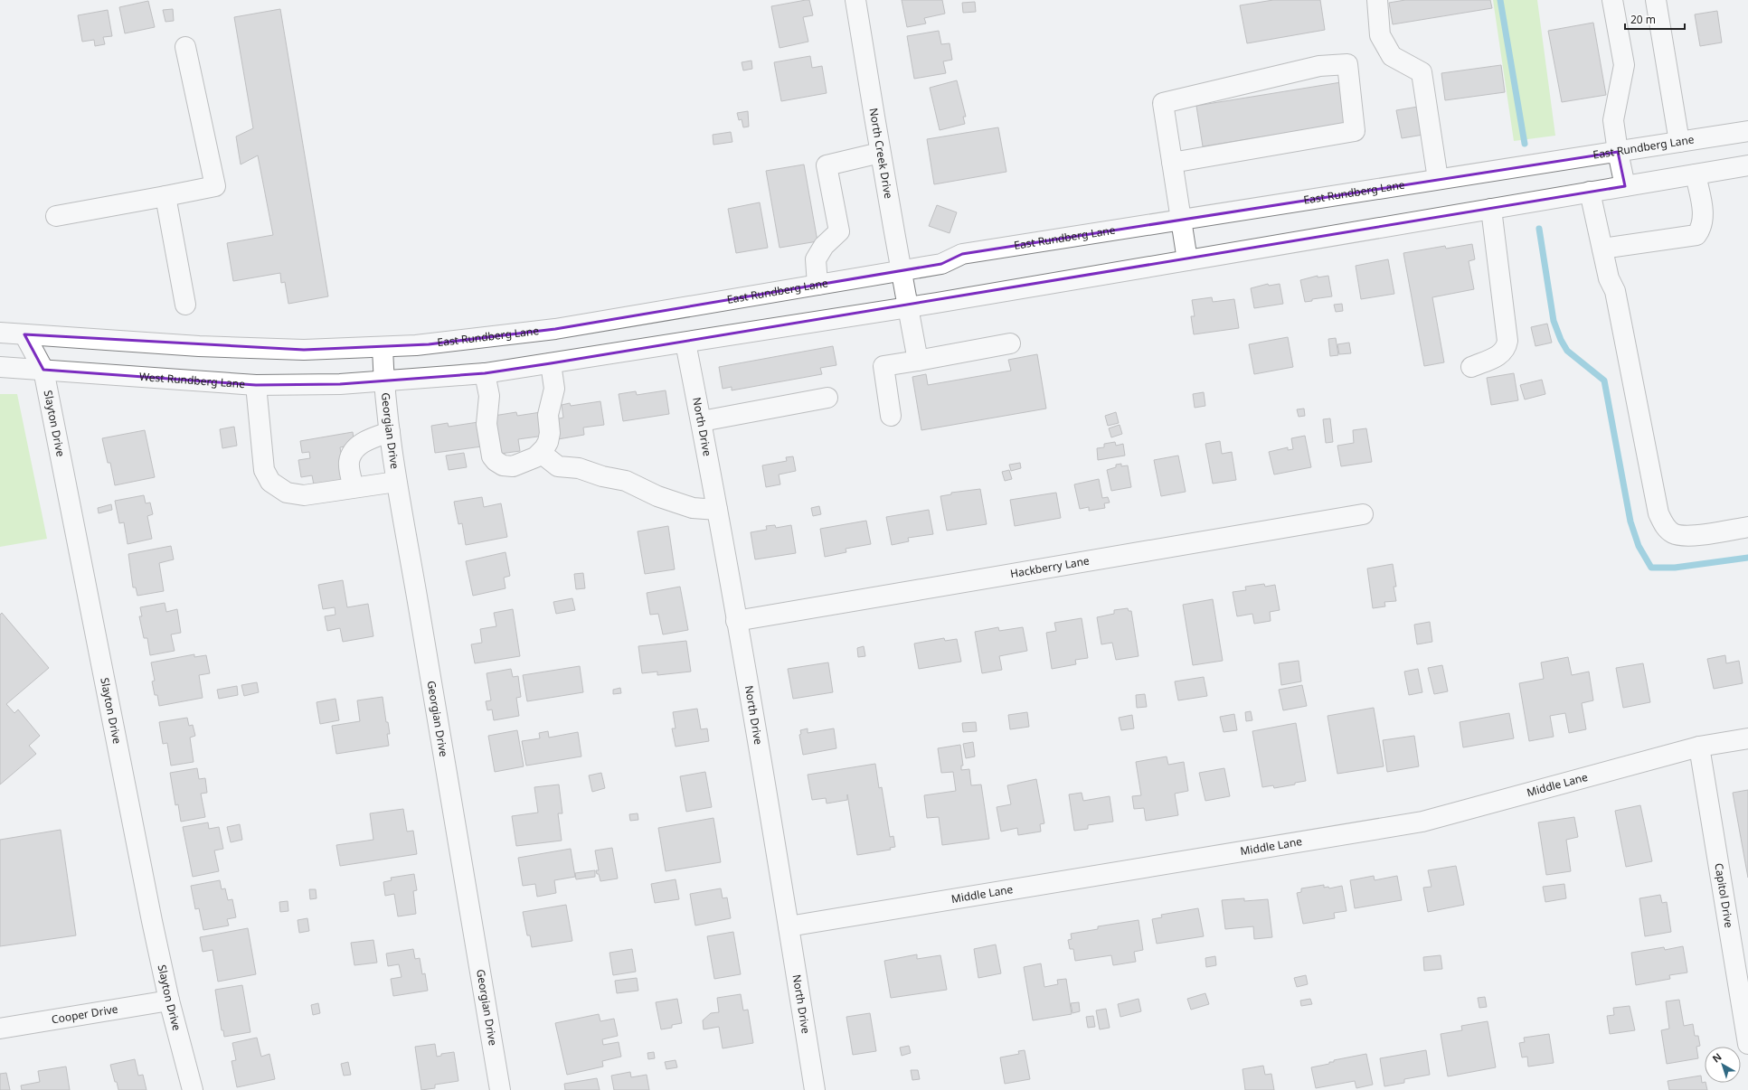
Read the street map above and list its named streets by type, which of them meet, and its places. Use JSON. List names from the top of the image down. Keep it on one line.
{"streets":{"street":["East Rundberg Lane","North Creek Drive","West Rundberg Lane","Slayton Drive","North Drive","Georgian Drive","Hackberry Lane","Middle Lane","Capitol Drive","Cooper Drive"]},"crossings":[["East Rundberg Lane","North Creek Drive"],["East Rundberg Lane","Georgian Drive"],["West Rundberg Lane","Slayton Drive"],["West Rundberg Lane","Georgian Drive"],["Slayton Drive","Cooper Drive"],["North Drive","Hackberry Lane"],["North Drive","Middle Lane"],["Middle Lane","Capitol Drive"]],"scale_bar":"20 m","north":"top left"}
